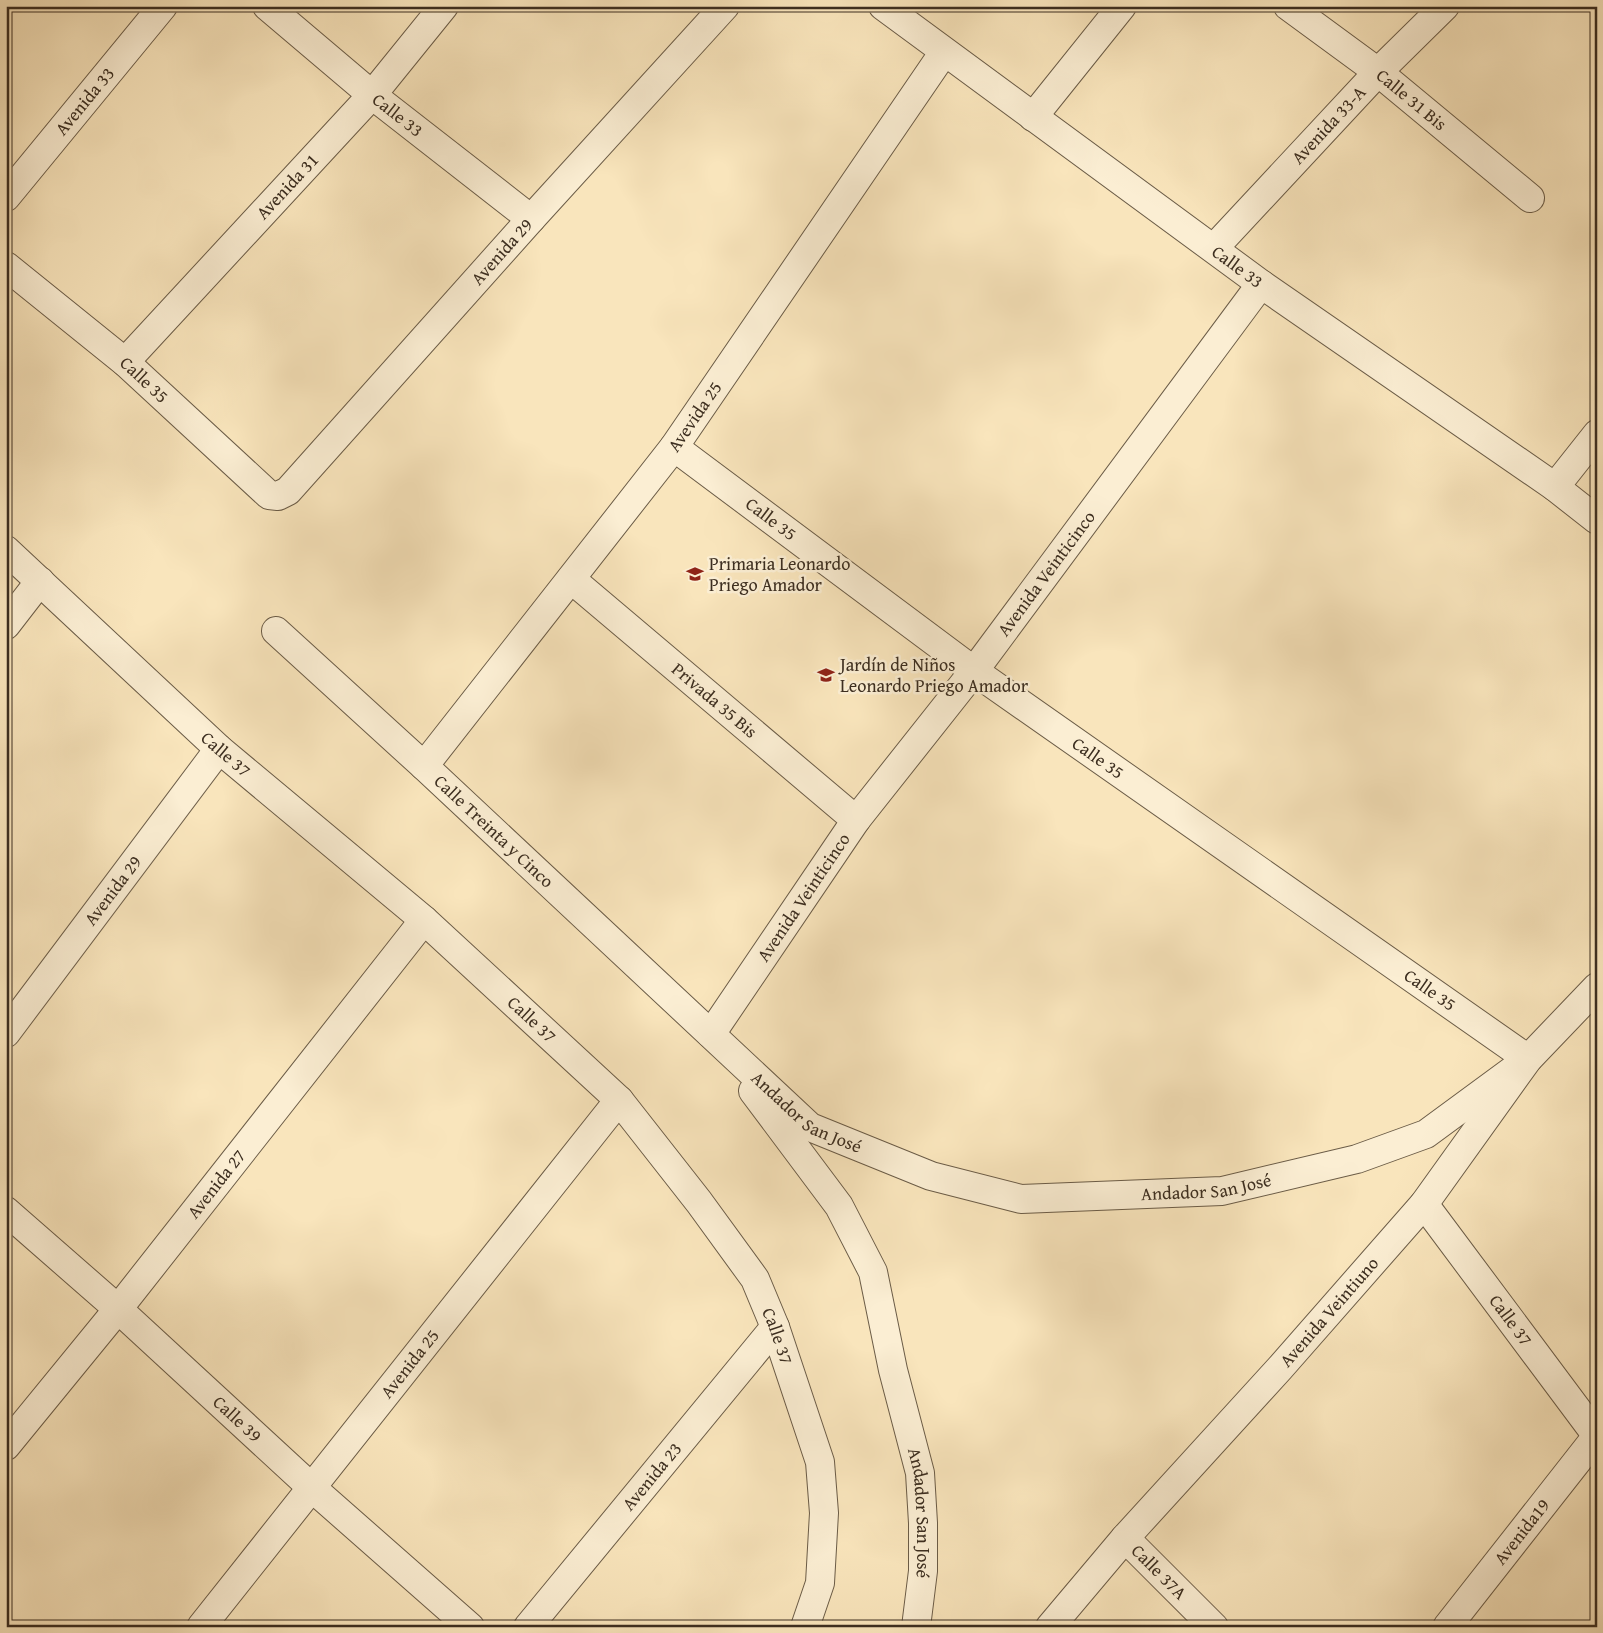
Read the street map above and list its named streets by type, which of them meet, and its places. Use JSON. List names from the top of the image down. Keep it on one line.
{"streets":{"street":["Calle 31 Bis","Avenida 33","Calle 33","Avenida 33-A","Avenida 31","Avenida 29","Calle 35","Avevida 25","Avenida Veinticinco","Privada 35 Bis","Calle 37","Calle Treinta y Cinco","Andador San José","Avenida 27","Avenida Veintiuno","Avenida 25","Calle 39","Avenida 23","Avenida19","Calle 37A"]},"crossings":[["Calle 31 Bis","Avenida 33-A"],["Calle 33","Avenida 33-A"],["Calle 33","Avenida 31"],["Calle 33","Avenida 29"],["Calle 33","Avevida 25"],["Calle 33","Avenida Veinticinco"],["Avenida 31","Calle 35"],["Avenida 29","Calle 35"],["Avenida 29","Calle 37"],["Calle 35","Avevida 25"],["Calle 35","Avenida Veinticinco"],["Calle 35","Andador San José"],["Calle 35","Avenida Veintiuno"],["Avevida 25","Privada 35 Bis"],["Avevida 25","Calle Treinta y Cinco"],["Avenida Veinticinco","Privada 35 Bis"],["Avenida Veinticinco","Calle Treinta y Cinco"],["Avenida Veinticinco","Andador San José"],["Calle 37","Avenida 27"],["Calle 37","Avenida Veintiuno"],["Calle 37","Avenida 25"],["Calle 37","Avenida 23"],["Calle 37","Avenida19"],["Calle Treinta y Cinco","Andador San José"],["Andador San José","Avenida Veintiuno"],["Avenida 27","Calle 39"],["Avenida Veintiuno","Calle 37A"],["Avenida 25","Calle 39"]],"places":{"school or university":["Primaria Leonardo Priego Amador","Jardín de Niños Leonardo Priego Amador"]}}
